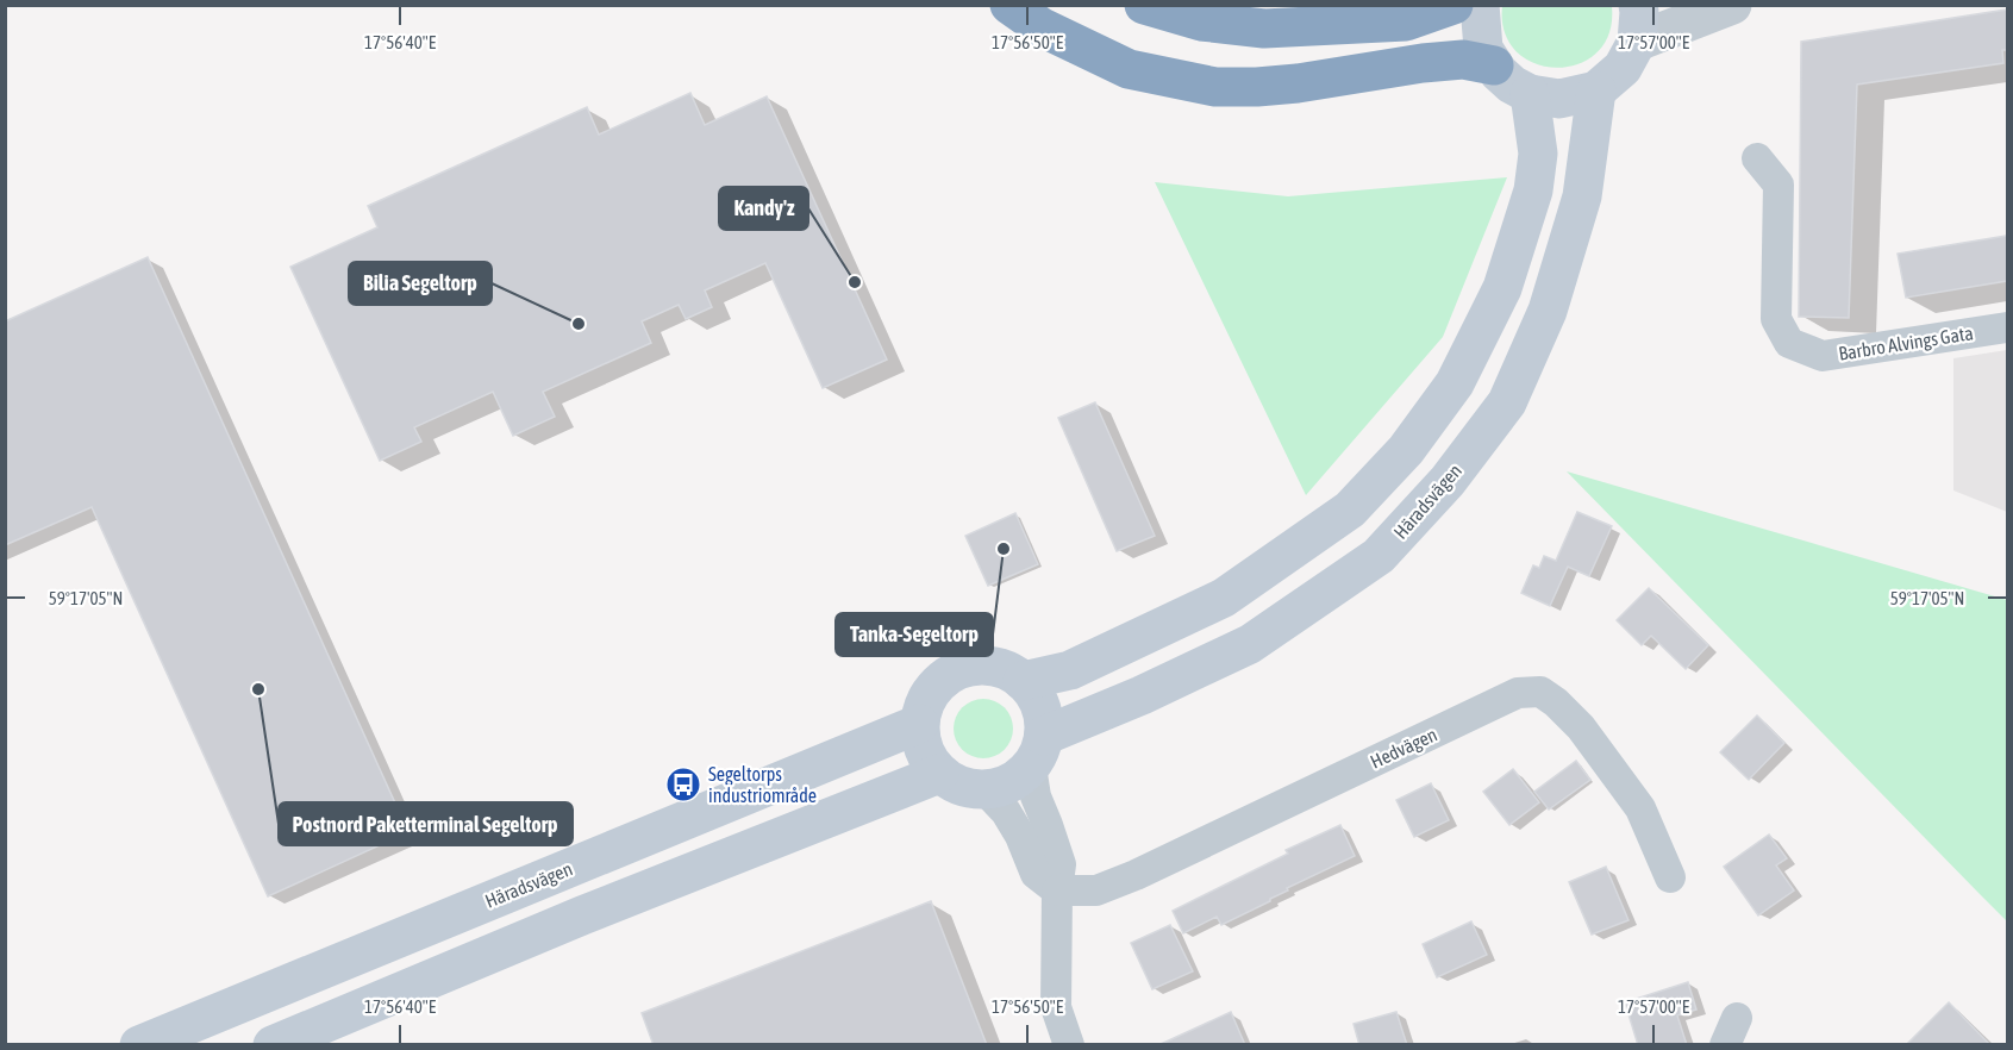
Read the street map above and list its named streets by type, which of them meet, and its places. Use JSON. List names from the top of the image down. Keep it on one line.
{"streets":{"main road":["Häradsvägen"],"street":["Barbro Alvings Gata","Hedvägen"]},"places":{"other":["Kandy'z","Bilia Segeltorp","Tanka-Segeltorp","Postnord Paketterminal Segeltorp"],"bus stop":["Segeltorps industriområde"]},"coordinates":["17°56'40\"E","17°56'50\"E","17°57'00\"E","59°17'05\"N"]}
